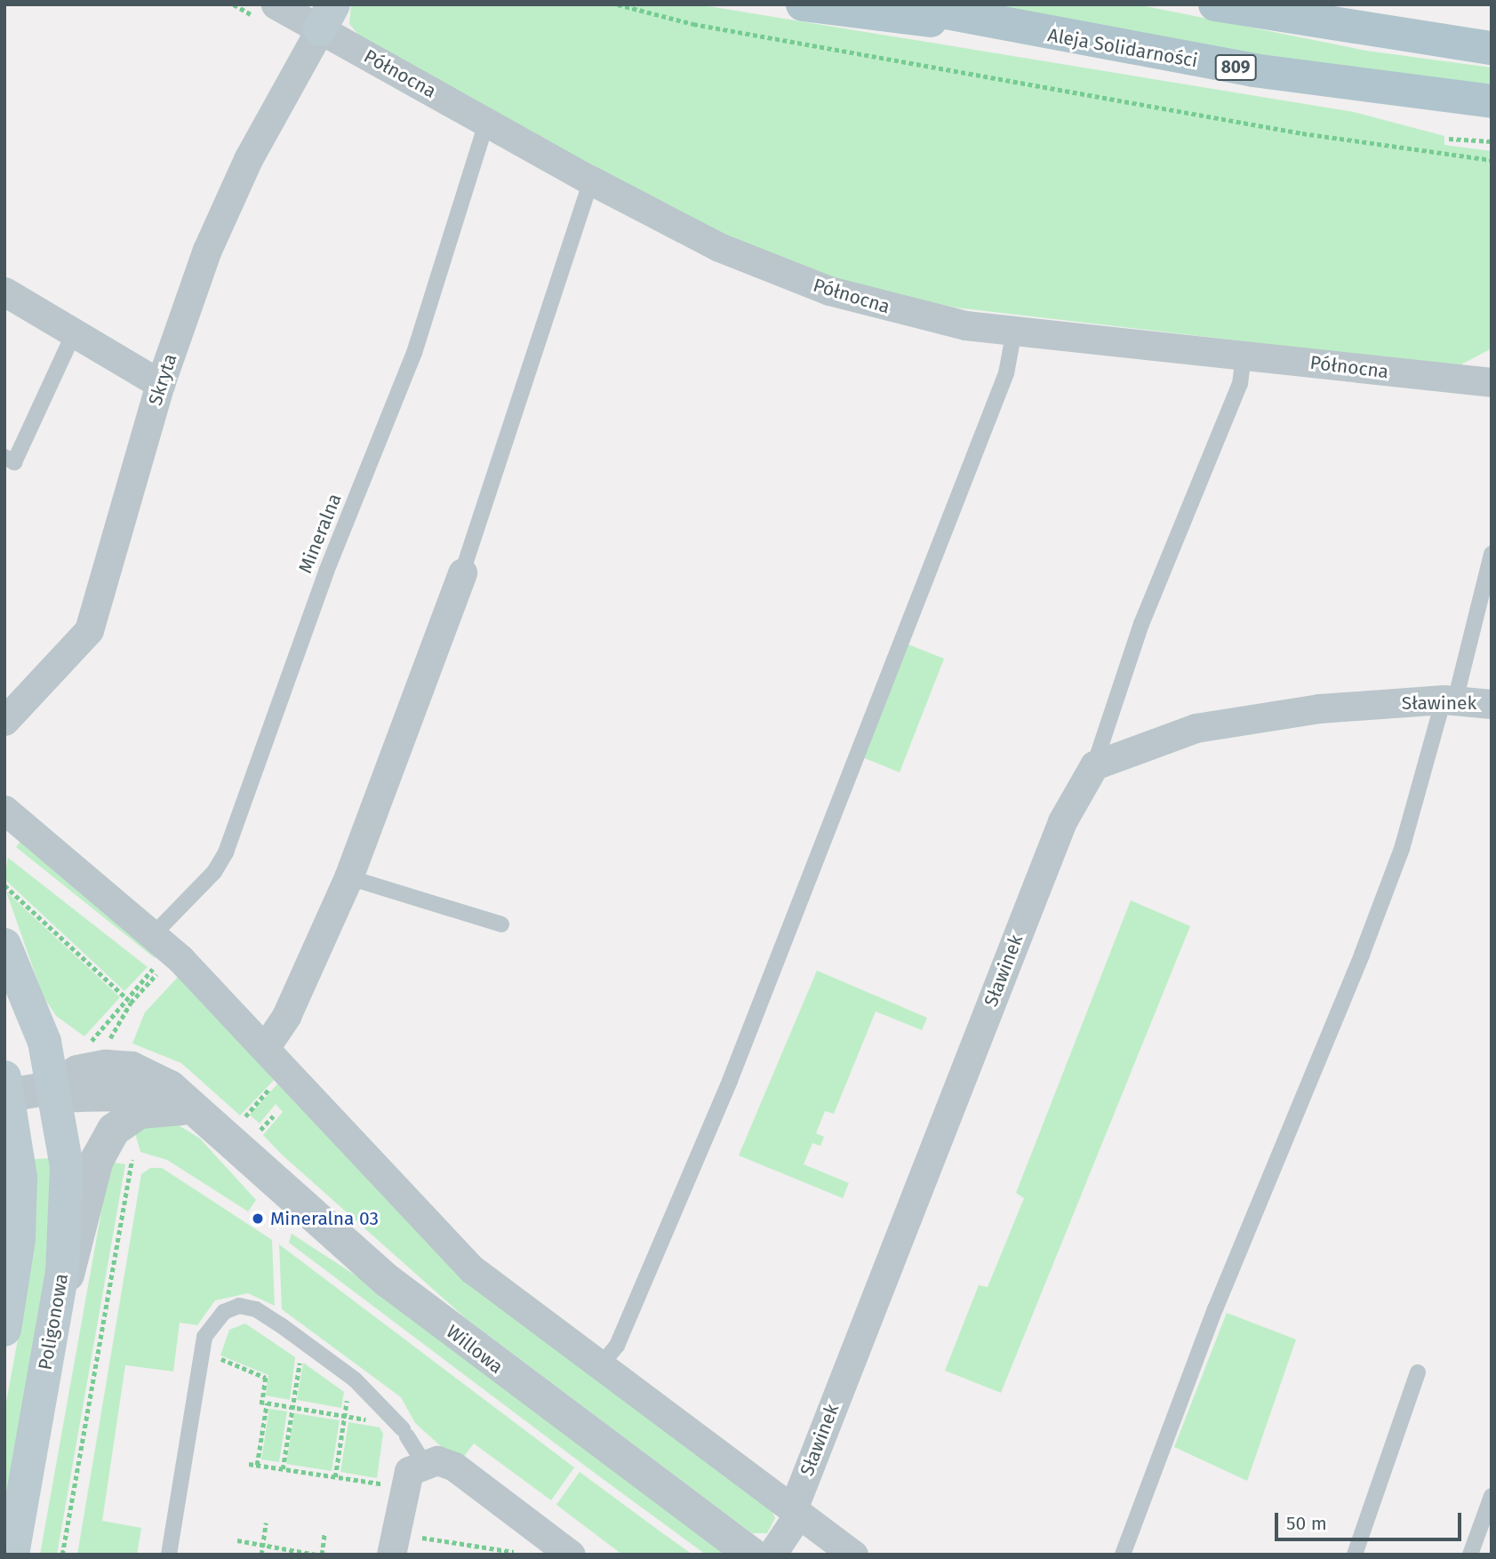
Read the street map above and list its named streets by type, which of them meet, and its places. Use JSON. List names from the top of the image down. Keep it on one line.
{"streets":{"main road":["Aleja Solidarności","809","Poligonowa"],"street":["Północna","Skryta","Sławinek","Willowa"],"lane":["Mineralna"]},"crossings":[["Aleja Solidarności","809"],["Północna","Skryta"],["Północna","Mineralna"],["Poligonowa","Willowa"]],"places":["Mineralna 03"],"scale_bar":"50 m"}
